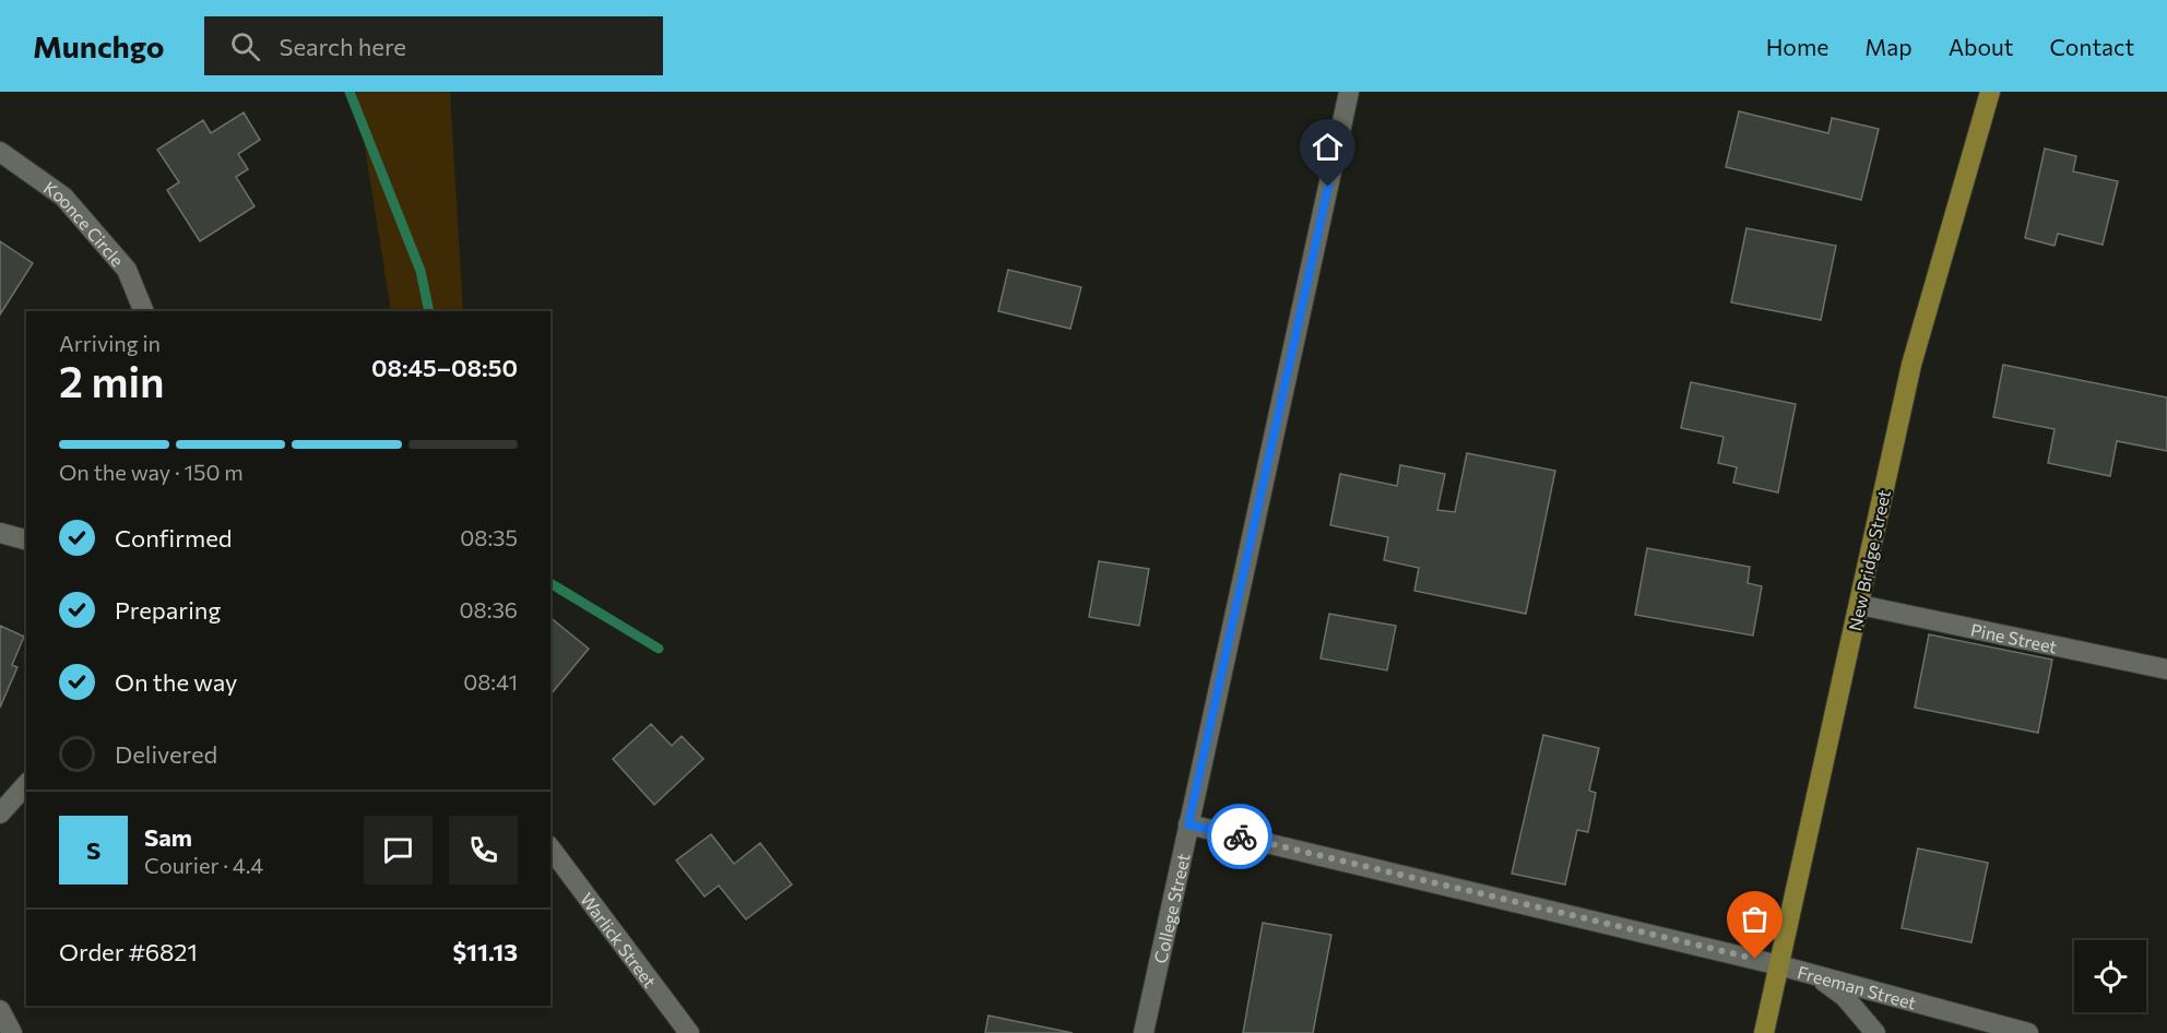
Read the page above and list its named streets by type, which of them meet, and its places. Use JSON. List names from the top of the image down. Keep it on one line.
{"streets":{"main road":["New Bridge Street"],"street":["Koonce Circle","Pine Street","College Street","Warlick Street","Freeman Street"]},"crossings":[["New Bridge Street","Pine Street"],["New Bridge Street","Freeman Street"],["College Street","Freeman Street"]],"page":{"header":"Munchgo","search":"Search here","nav":["Home","Map","About","Contact"],"heading":["2 min","Arriving in","08:45–08:50"],"panel":["Sam","Courier · 4.4","Order #6821","$11.13"],"bar":"On the way · 150 m","list":[["Confirmed","08:35"],["Preparing","08:36"],["On the way","08:41"],"Delivered"],"round":"S"}}
